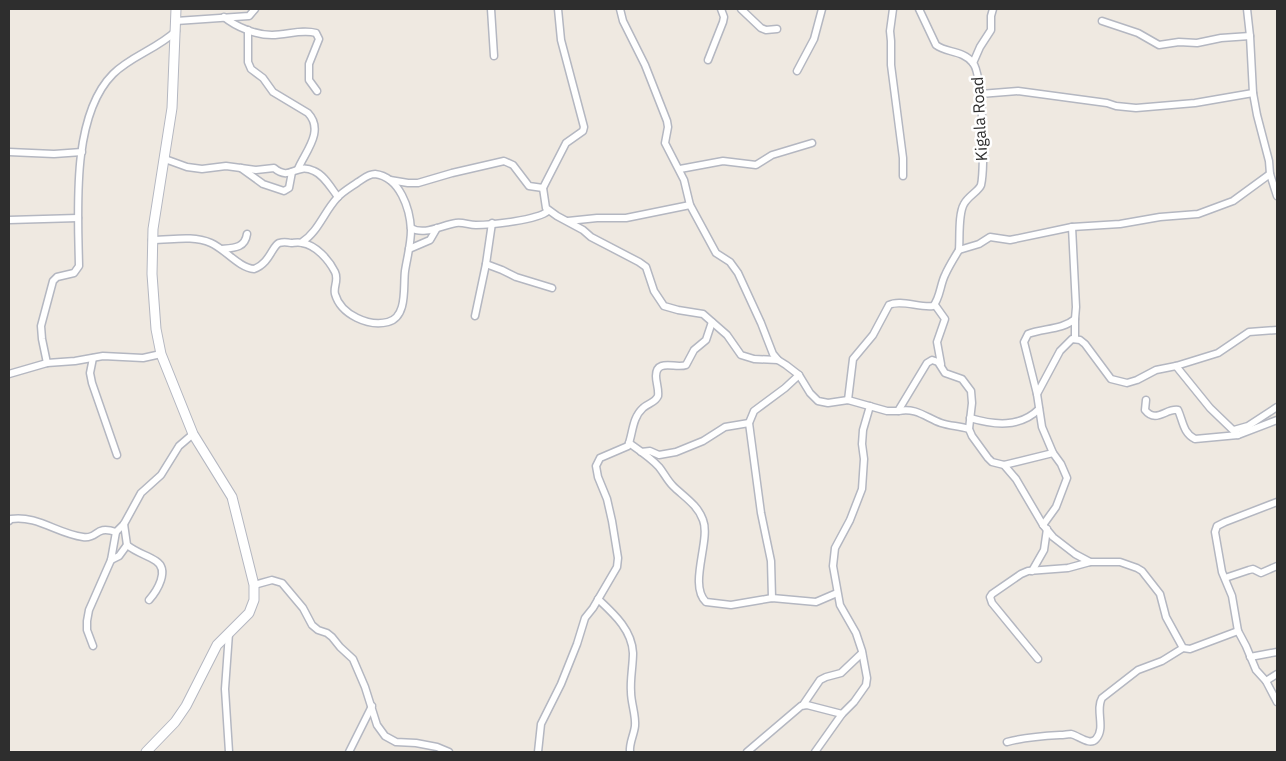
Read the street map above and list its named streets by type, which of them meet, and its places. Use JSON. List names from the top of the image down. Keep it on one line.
{"streets":{"street":["Kigala Road"]}}
